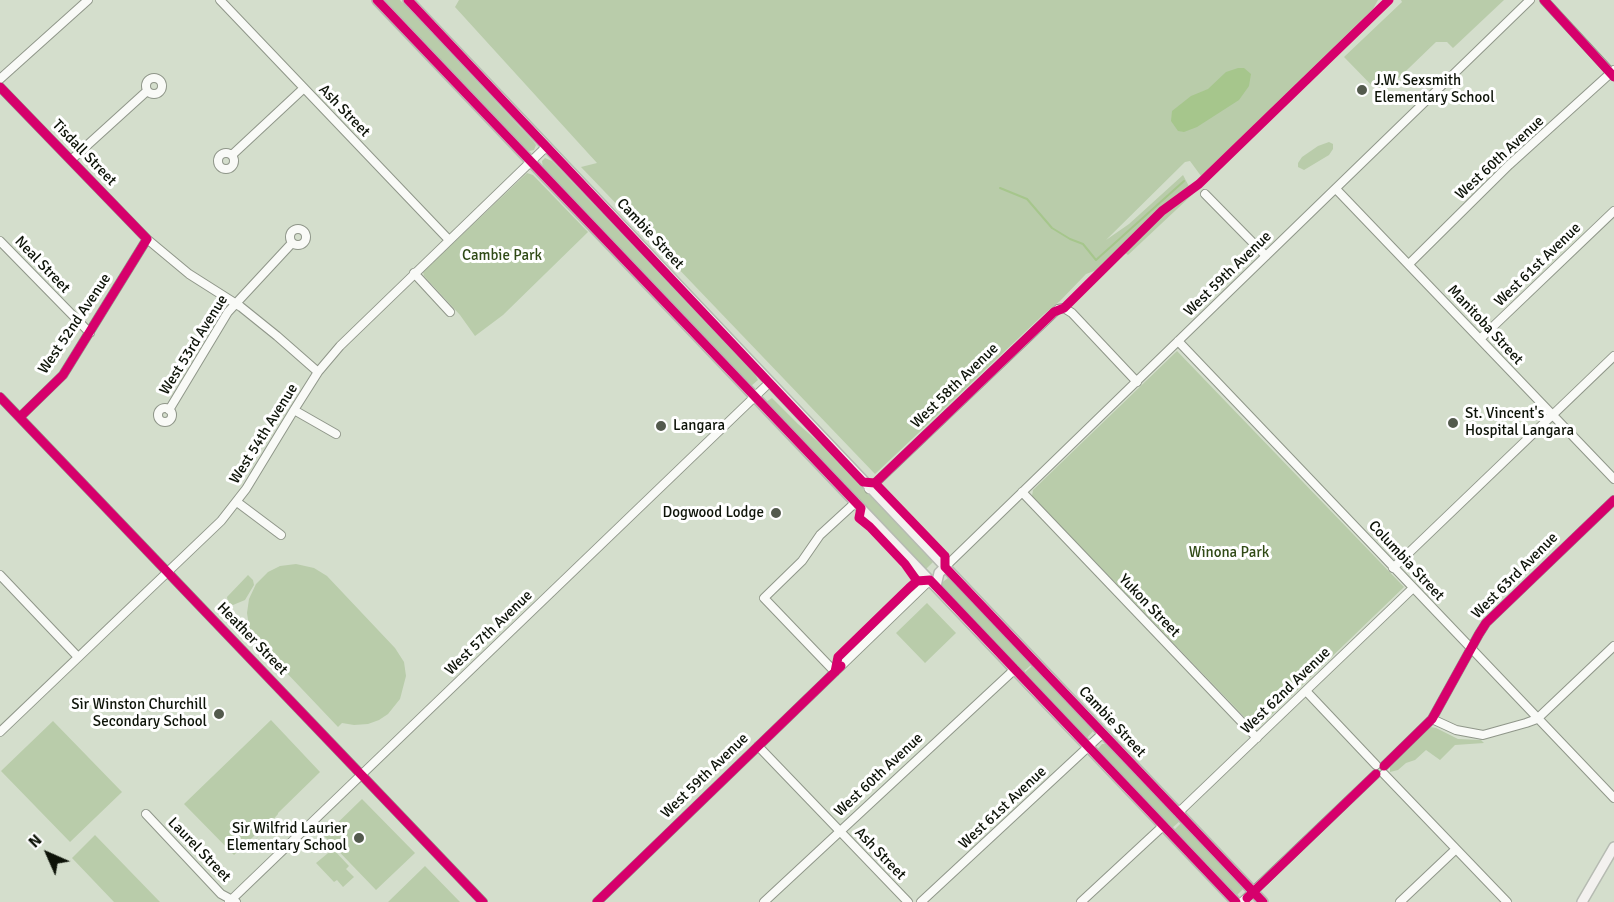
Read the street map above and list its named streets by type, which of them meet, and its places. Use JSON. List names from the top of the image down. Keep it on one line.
{"streets":{"main road":["Cambie Street"],"street":["Ash Street","Tisdall Street","West 60th Avenue","Neal Street","West 61st Avenue","West 59th Avenue","West 52nd Avenue","Manitoba Street","West 53rd Avenue","West 58th Avenue","West 54th Avenue","Columbia Street","West 63rd Avenue","Yukon Street","West 57th Avenue","Heather Street","West 62nd Avenue","Laurel Street"]},"crossings":[["Ash Street","West 60th Avenue"],["Ash Street","West 59th Avenue"],["Ash Street","West 54th Avenue"],["Tisdall Street","West 52nd Avenue"],["Tisdall Street","West 53rd Avenue"],["Tisdall Street","West 54th Avenue"],["West 60th Avenue","Manitoba Street"],["Cambie Street","West 61st Avenue"],["Cambie Street","West 59th Avenue"],["Cambie Street","West 58th Avenue"],["Cambie Street","West 54th Avenue"],["Cambie Street","West 63rd Avenue"],["Cambie Street","West 57th Avenue"],["Cambie Street","West 62nd Avenue"],["Neal Street","West 52nd Avenue"],["West 61st Avenue","Manitoba Street"],["West 59th Avenue","Manitoba Street"],["West 59th Avenue","West 58th Avenue"],["West 59th Avenue","Columbia Street"],["West 59th Avenue","Yukon Street"],["West 52nd Avenue","Heather Street"],["West 54th Avenue","Heather Street"],["Columbia Street","West 63rd Avenue"],["Columbia Street","West 62nd Avenue"],["Yukon Street","West 62nd Avenue"],["West 57th Avenue","Heather Street"],["West 57th Avenue","Laurel Street"]],"parks":["Cambie Park","Winona Park"],"places":["J.W. Sexsmith Elementary School","St. Vincent's Hospital Langara","Langara","Dogwood Lodge","Sir Winston Churchill Secondary School","Sir Wilfrid Laurier Elementary School"],"north":"top left"}
